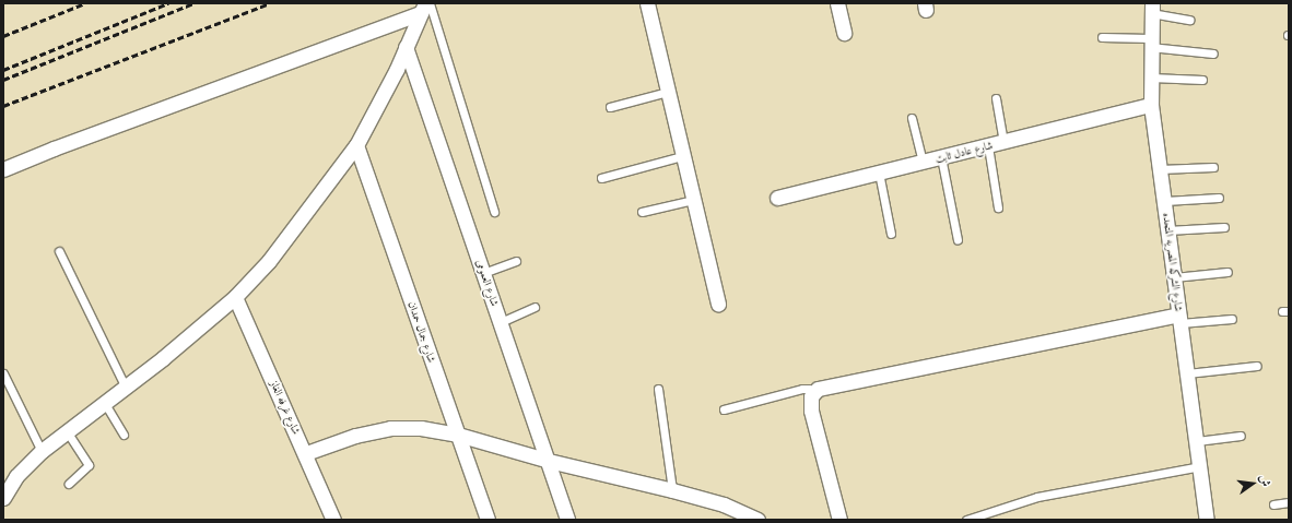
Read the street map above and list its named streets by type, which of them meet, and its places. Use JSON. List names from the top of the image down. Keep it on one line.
{"streets":{"street":["شارع عادل ثابت","شارع الشركه المصريه المتحده","شارع العمومى","شارع جمال حمدان","شارع غرفه الغاز"]},"crossings":[["شارع عادل ثابت","شارع الشركه المصريه المتحده"]],"north":"right"}
